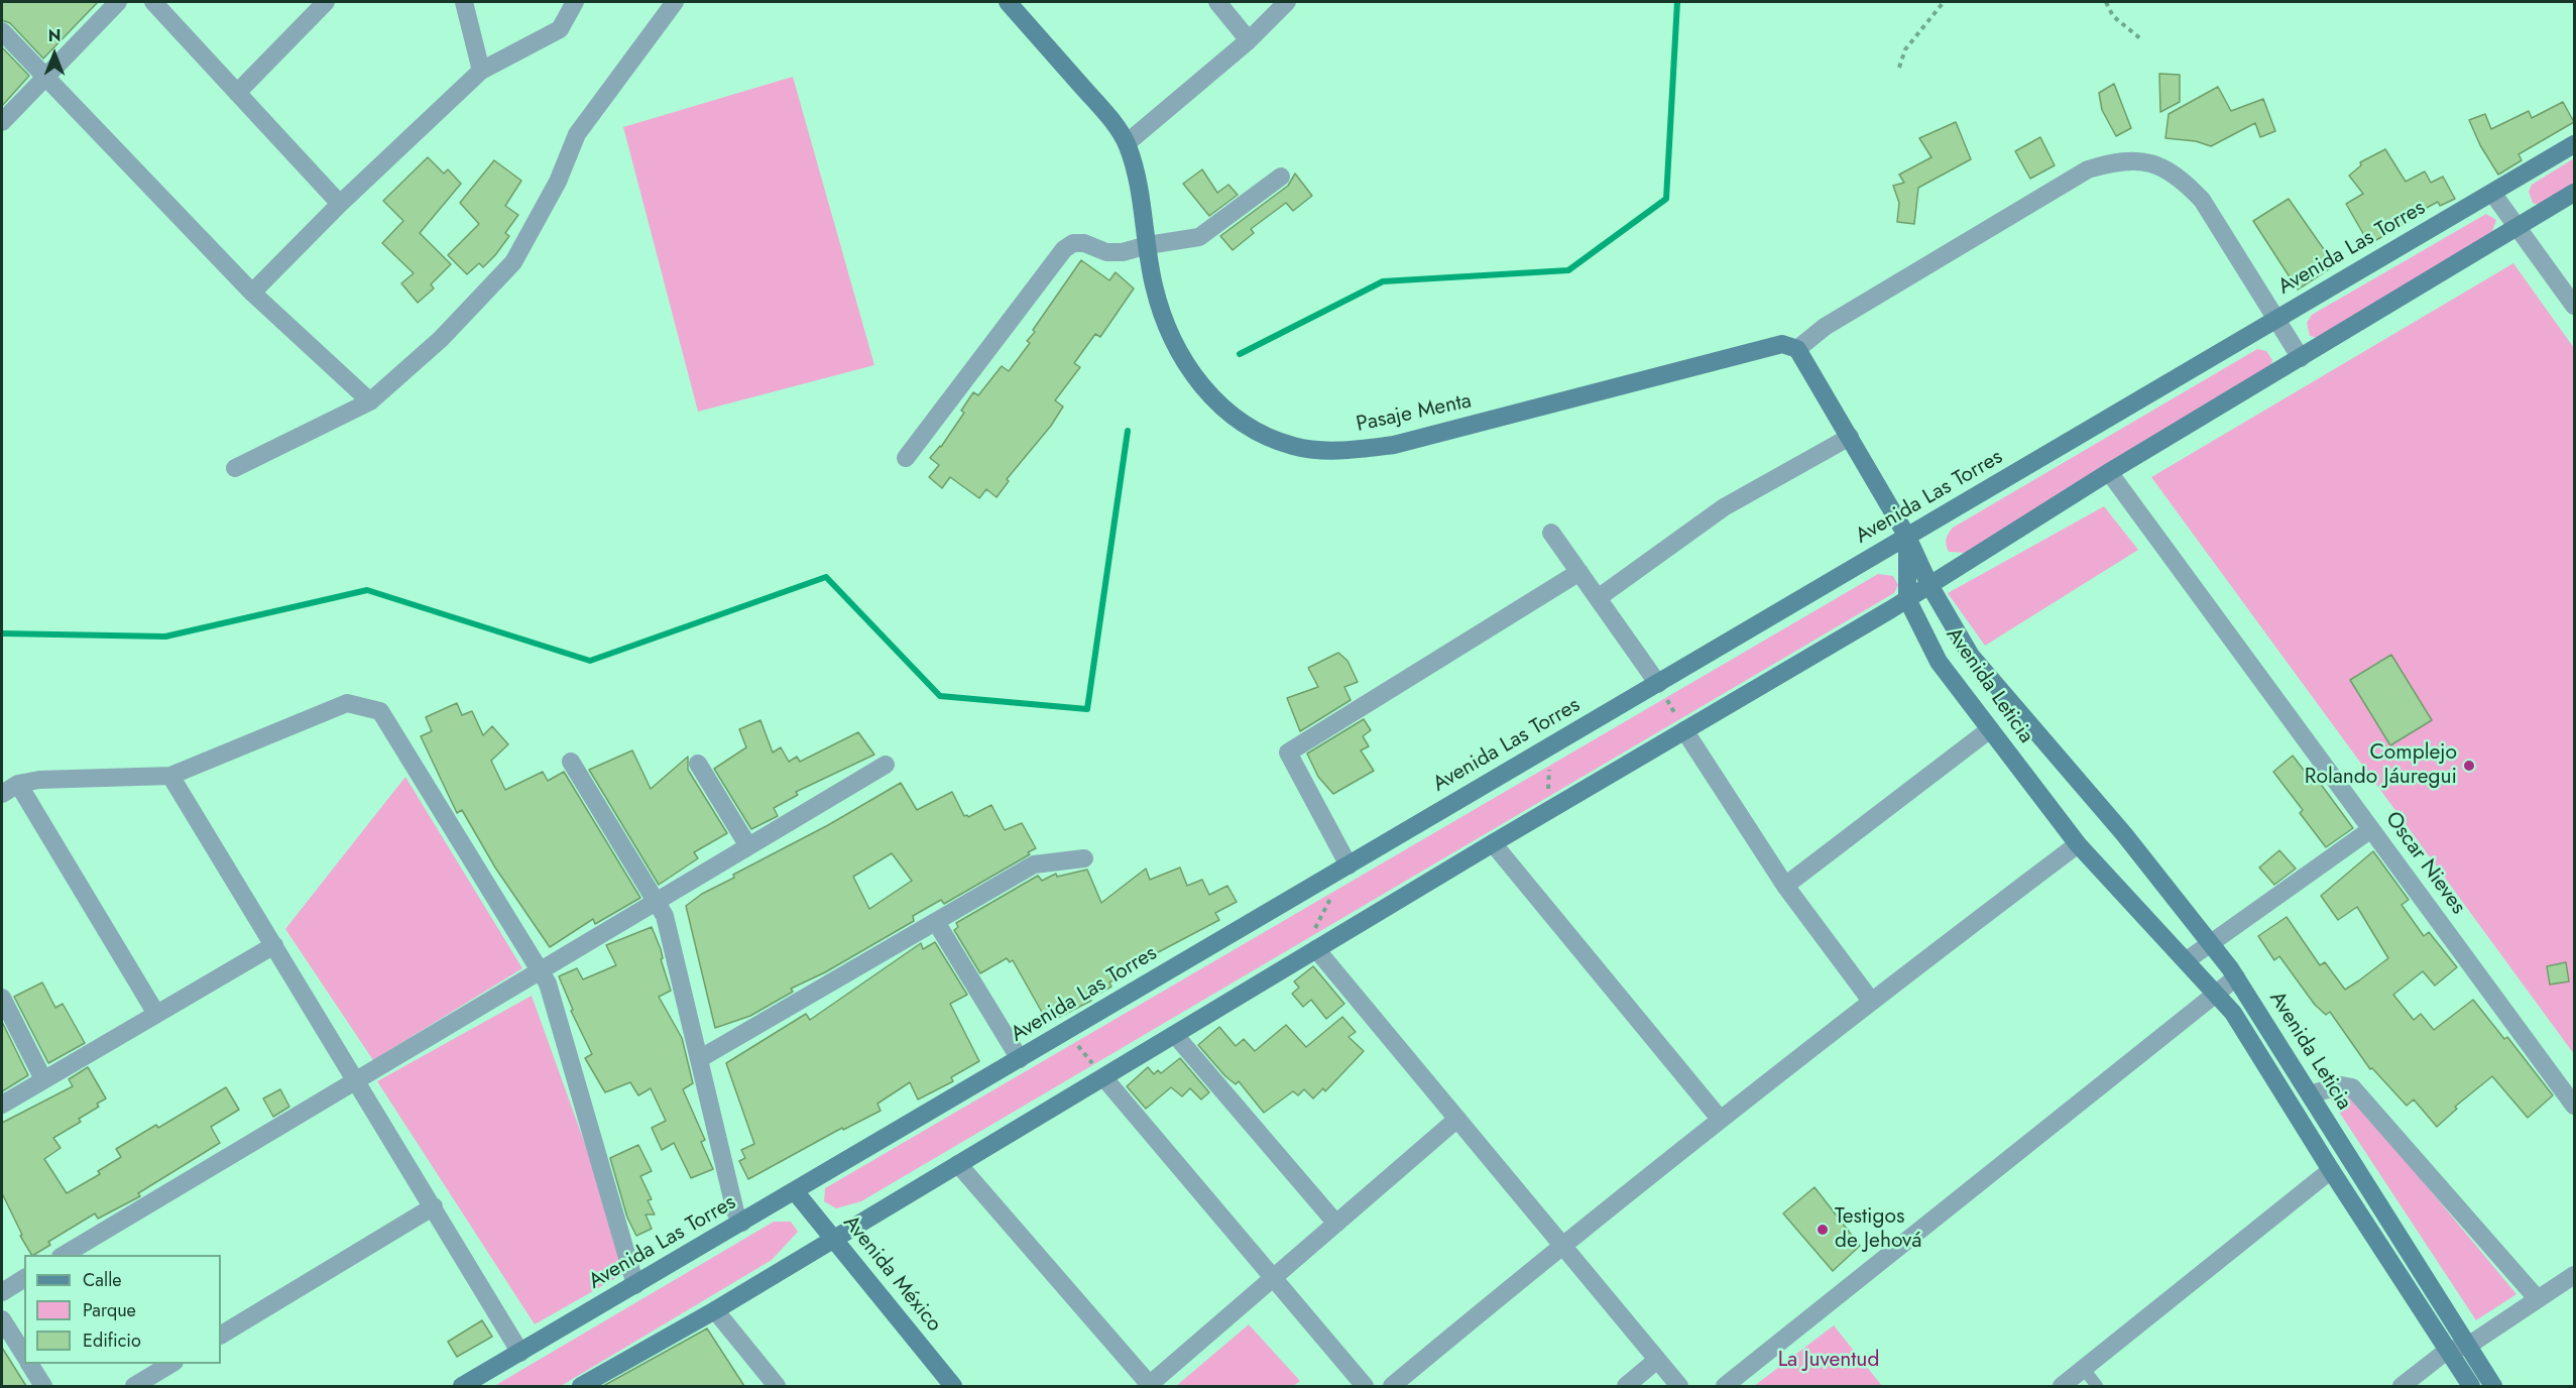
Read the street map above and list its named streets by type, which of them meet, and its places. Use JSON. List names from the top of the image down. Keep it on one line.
{"streets":{"street":["Avenida Las Torres","Pasaje Menta","Avenida Leticia","Oscar Nieves","Avenida México"]},"crossings":[["Avenida Las Torres","Avenida Leticia"],["Avenida Las Torres","Avenida México"]],"parks":["La Juventud"],"places":["Complejo Rolando Jáuregui","Testigos de Jehová"],"legend":["Calle","Parque","Edificio"],"north":"top"}
